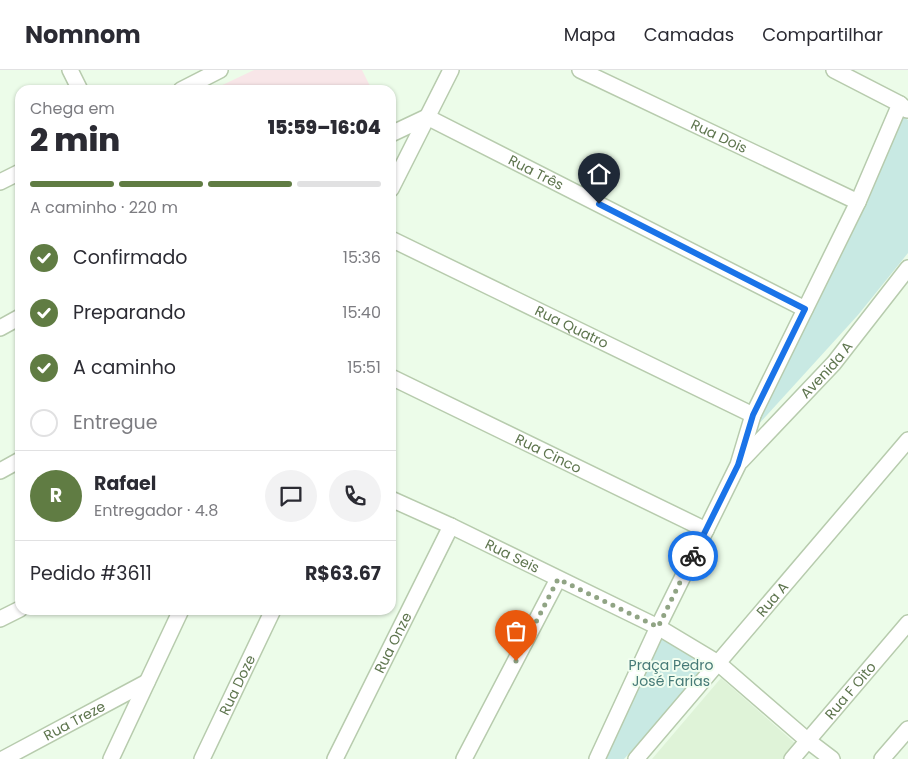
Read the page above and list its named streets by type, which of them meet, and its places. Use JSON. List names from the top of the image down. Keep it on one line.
{"streets":{"street":["Rua Dois","Rua Três","Rua Quatro","Avenida A","Rua Cinco","Rua Seis","Rua A","Rua Onze","Rua Doze","Rua F Oito","Rua Treze"]},"crossings":[["Rua Seis","Rua A"],["Rua Seis","Rua Onze"],["Rua Seis","Rua F Oito"]],"parks":["Praça Pedro José Farias"],"page":{"header":"Nomnom","nav":["Mapa","Camadas","Compartilhar"],"heading":["2 min","Chega em","15:59–16:04"],"panel":["Rafael","Entregador · 4.8","Pedido #3611","R$63.67"],"bar":"A caminho · 220 m","list":[["Confirmado","15:36"],["Preparando","15:40"],["A caminho","15:51"],"Entregue"],"round":"R"}}
